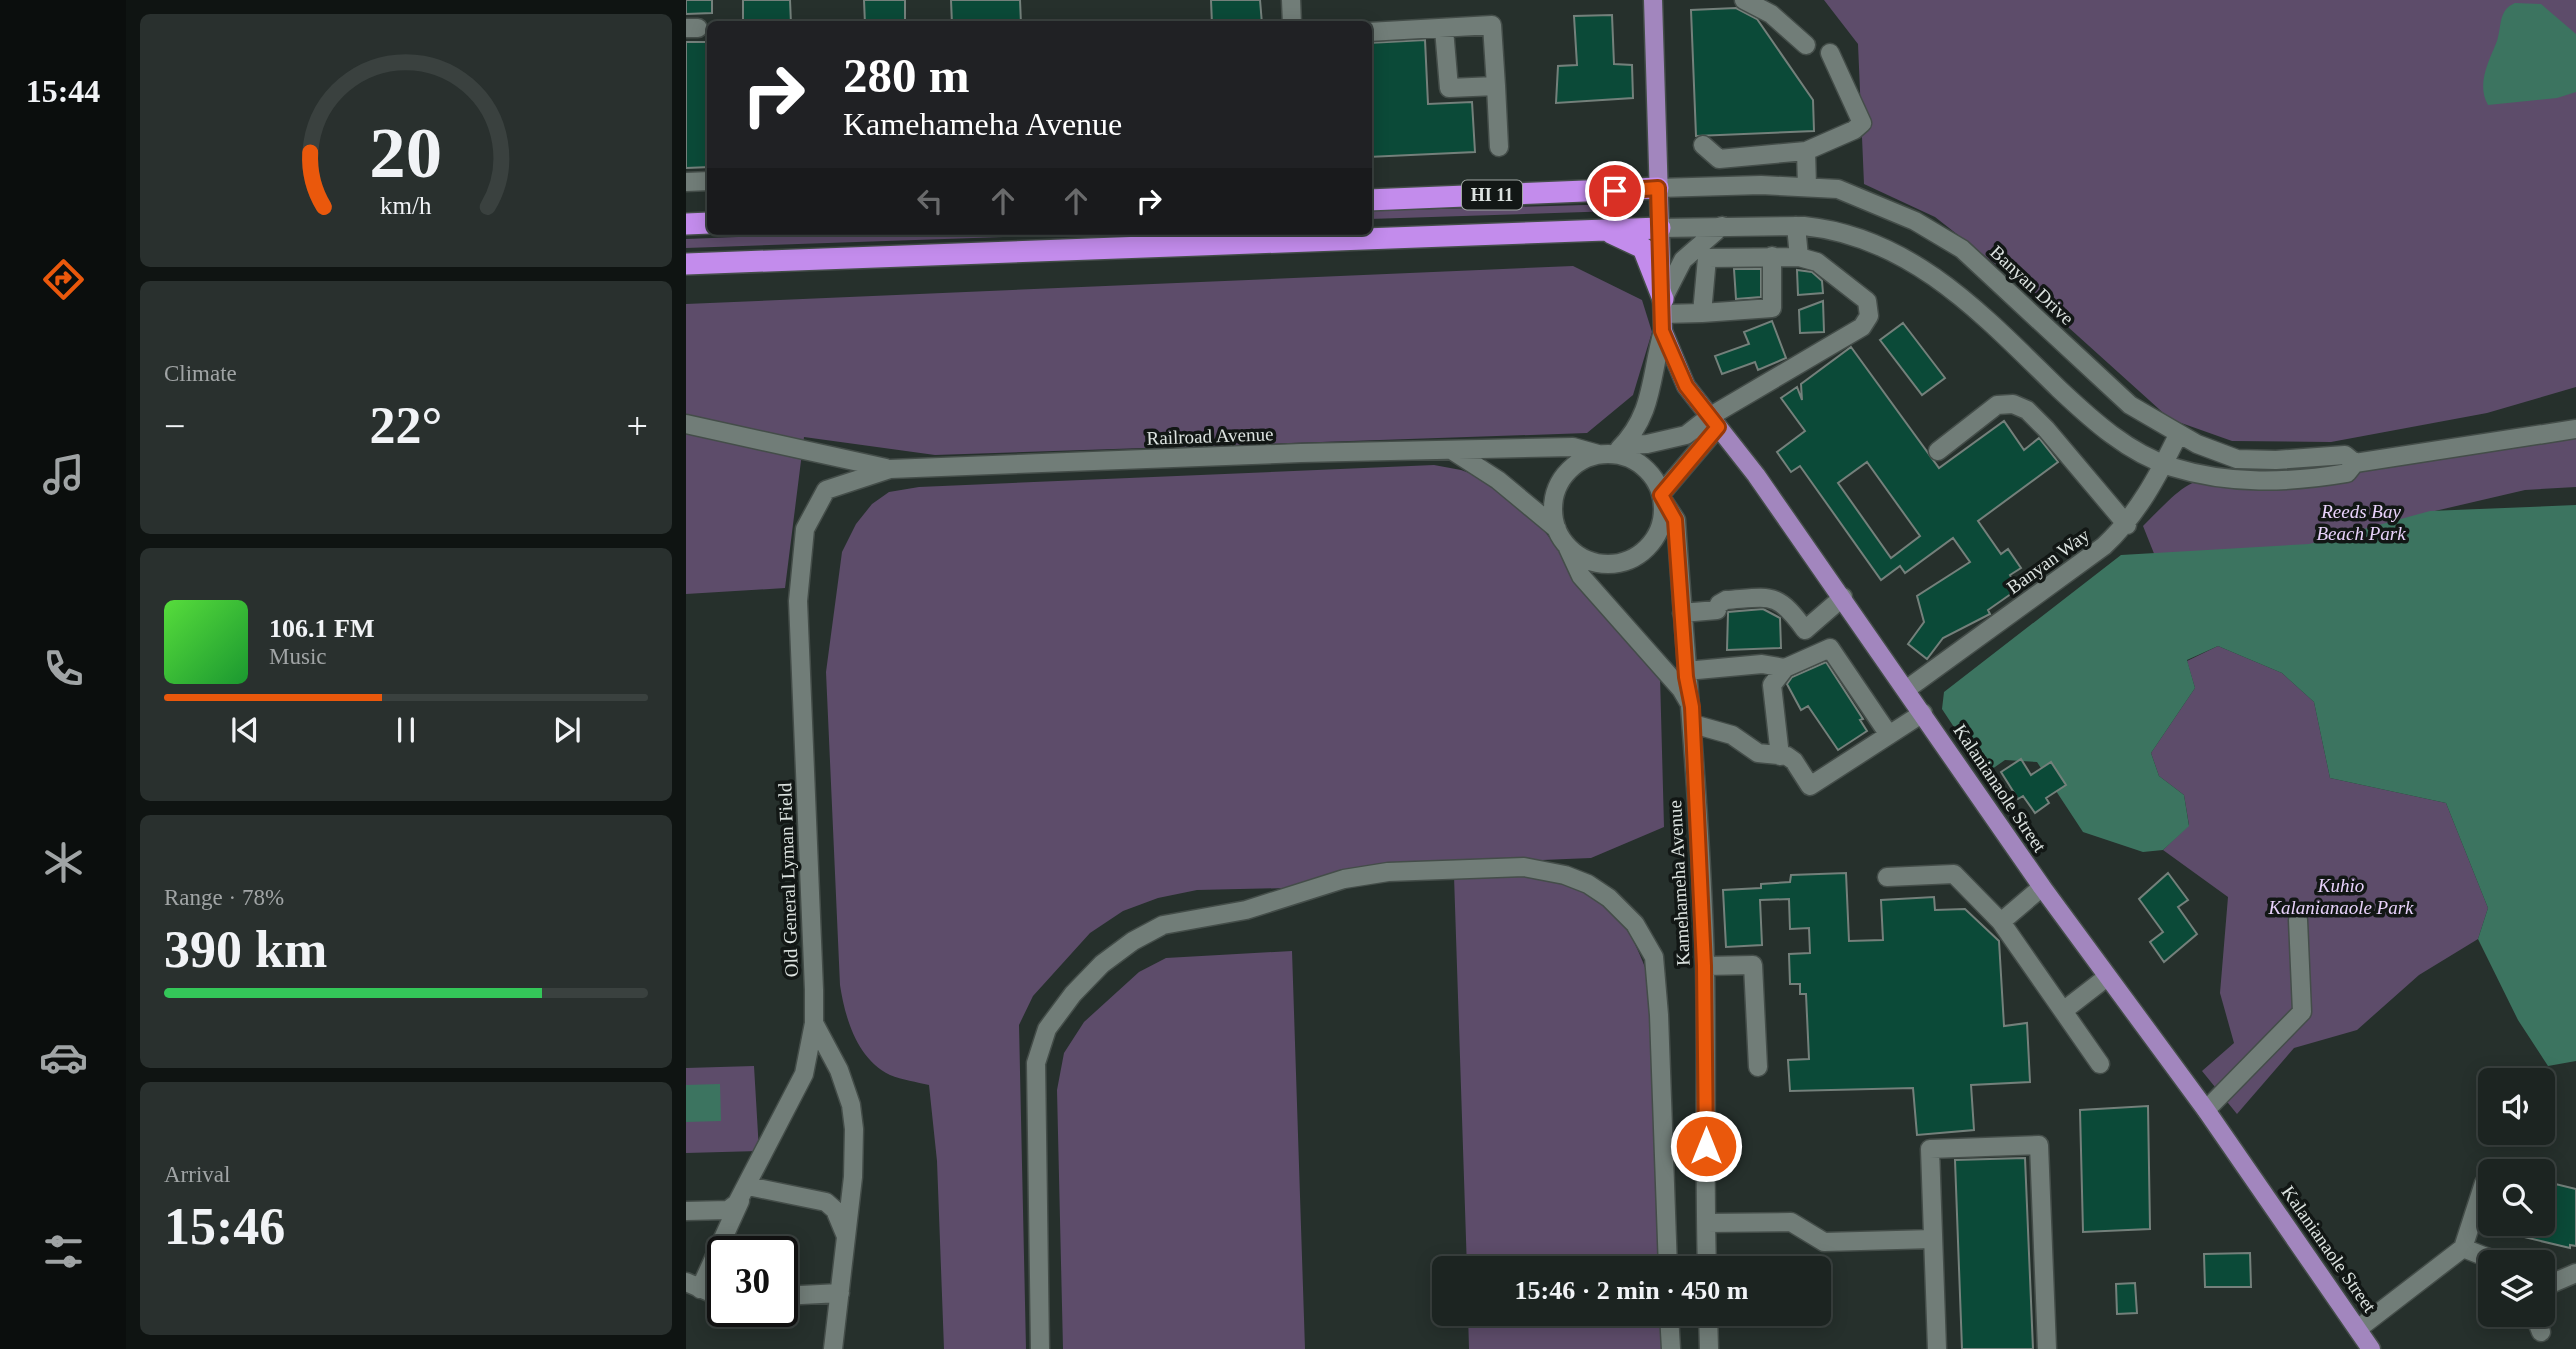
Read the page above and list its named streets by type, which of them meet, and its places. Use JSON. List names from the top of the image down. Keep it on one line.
{"streets":{"highway":["HI 11"],"main road":["Kalanianaole Street"],"street":["Banyan Drive","Railroad Avenue","Banyan Way","Old General Lyman Field","Kamehameha Avenue"]},"crossings":[["HI 11","Banyan Drive"],["HI 11","Kalanianaole Street"],["Banyan Drive","Banyan Way"],["Banyan Drive","Kalanianaole Street"],["Railroad Avenue","Kalanianaole Street"],["Railroad Avenue","Old General Lyman Field"],["Railroad Avenue","Kamehameha Avenue"],["Banyan Way","Kalanianaole Street"]],"parks":["Reeds Bay Beach Park","Kuhio Kalanianaole Park"],"page":{"tabs":"15:44","turn":["280 m","Kamehameha Avenue"],"tile":["Climate",["Range · 78%","390 km"],["Arrival","15:46"]],"heat":["−","22°","+"],"song":["106.1 FM","Music"],"limit":"30","trip":"15:46 · 2 min · 450 m","gauge":["20","km/h"]}}
